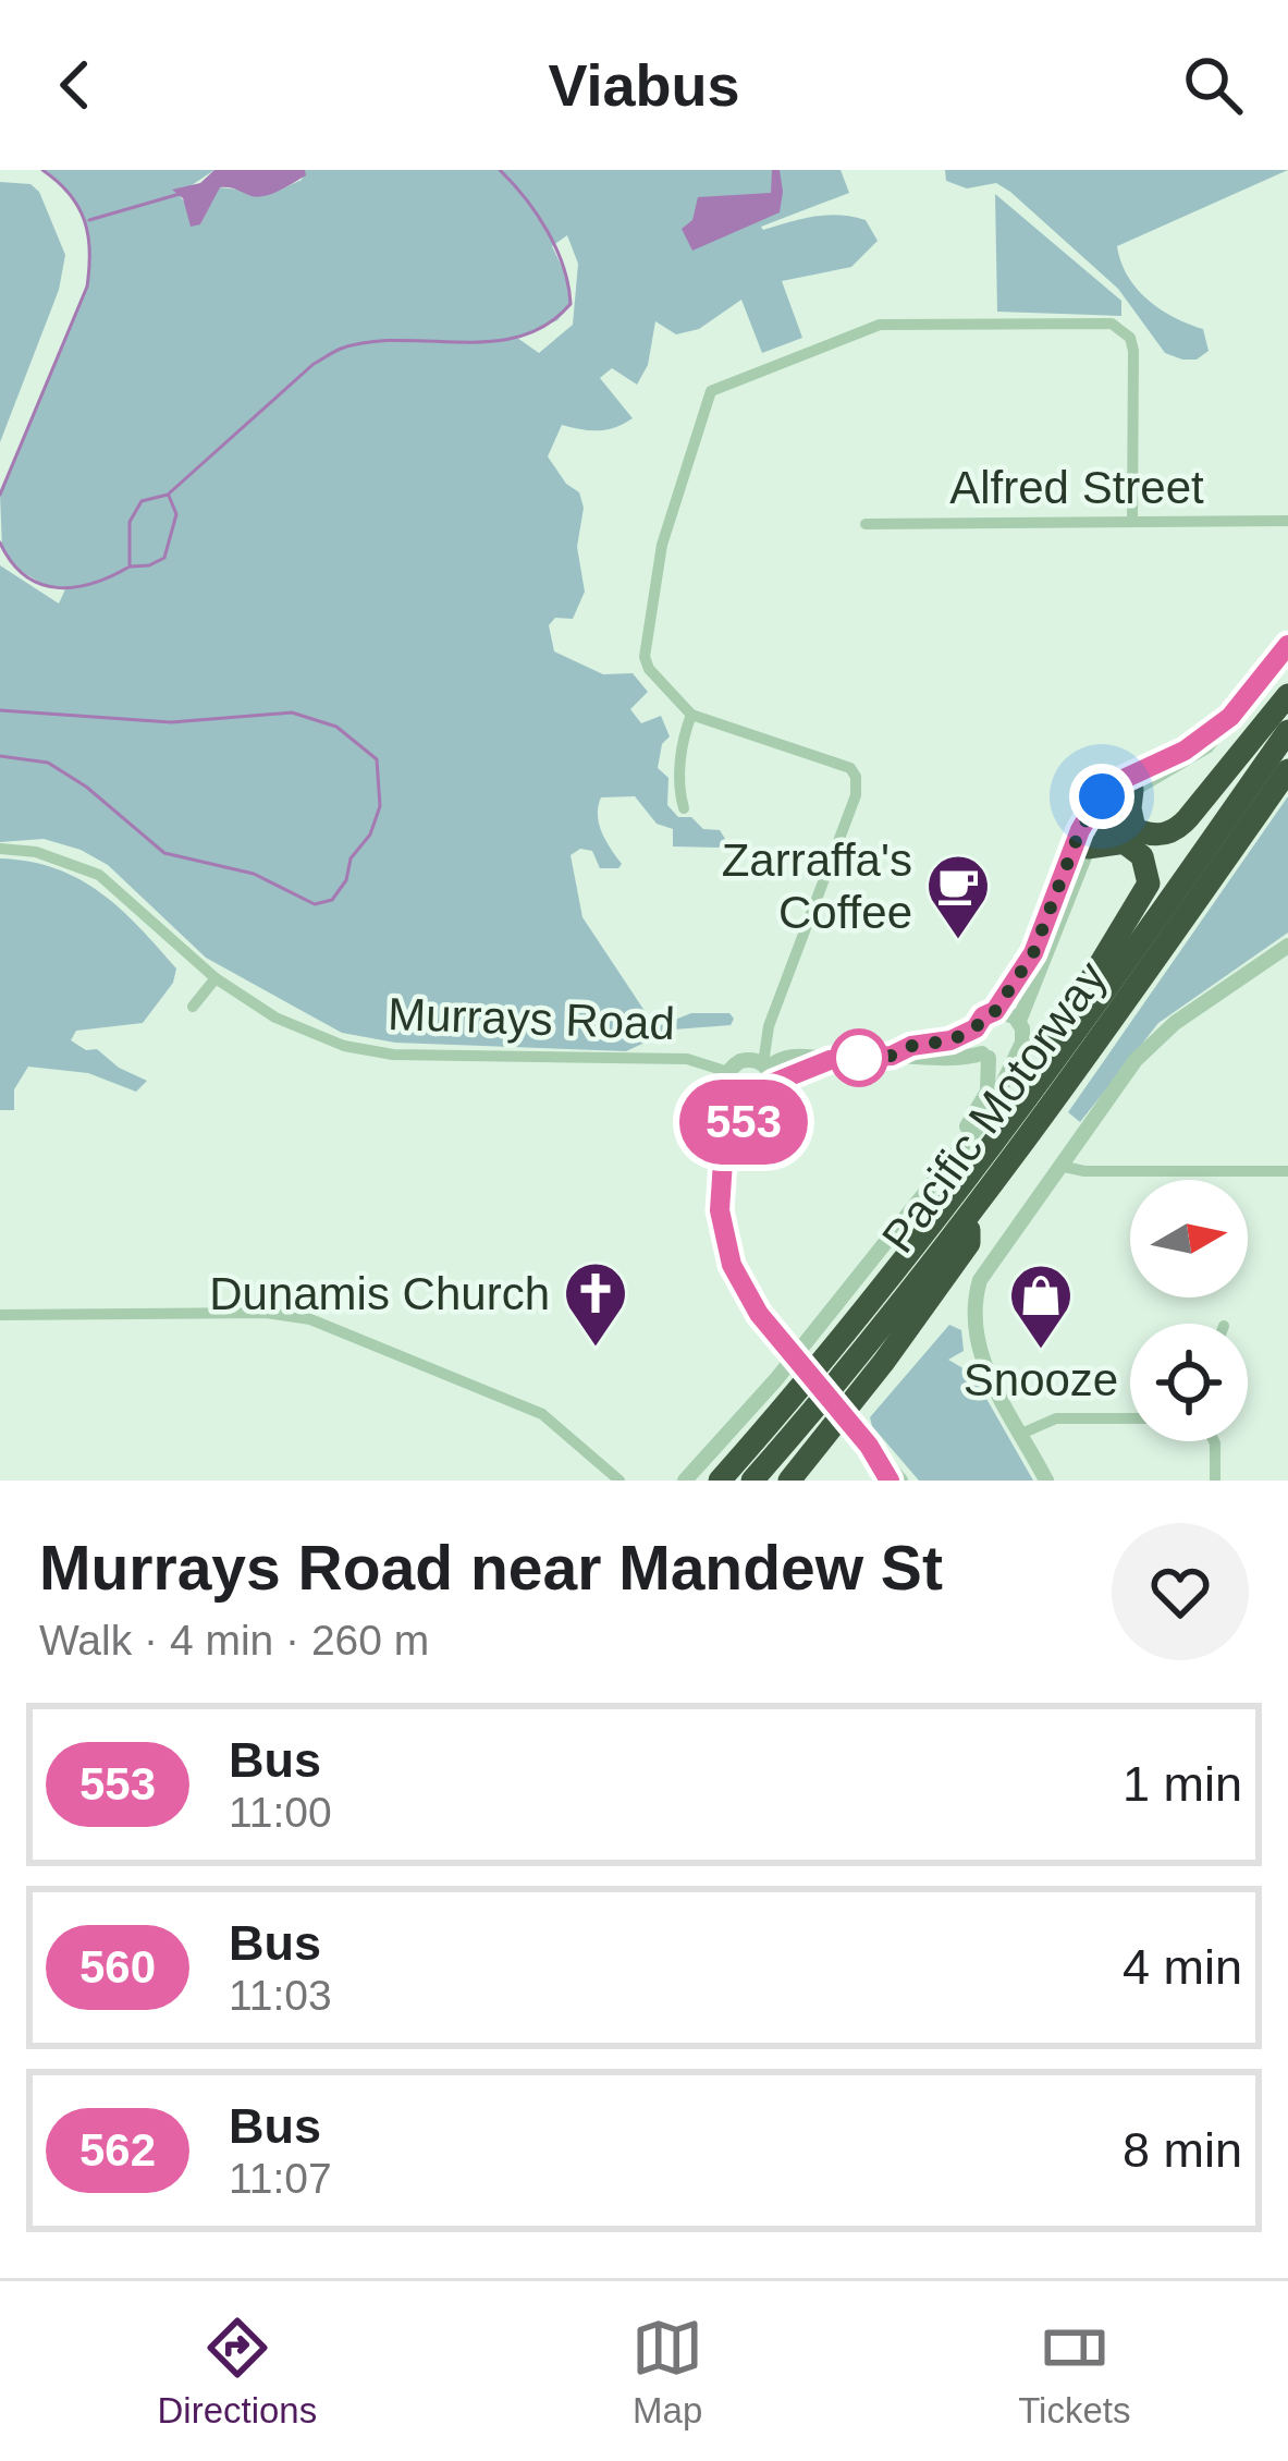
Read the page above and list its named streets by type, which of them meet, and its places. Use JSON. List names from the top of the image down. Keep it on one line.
{"streets":{"highway":["Pacific Motorway"],"street":["Alfred Street","Murrays Road"]},"places":{"cafe":["Zarraffa's Coffee"],"church":["Dunamis Church"],"shop":["Snooze"]},"lines":["bus line 553"],"north":"right","page":{"header":"Viabus","on_map":"553","heading":["Murrays Road near Mandew St","Walk · 4 min · 260 m"],"list":[{"mark":"553","name":"Bus","note":"11:00","value":"1 min"},{"mark":"560","name":"Bus","note":"11:03","value":"4 min"},{"mark":"562","name":"Bus","note":"11:07","value":"8 min"}],"tabs":["Directions","Map","Tickets"]}}
